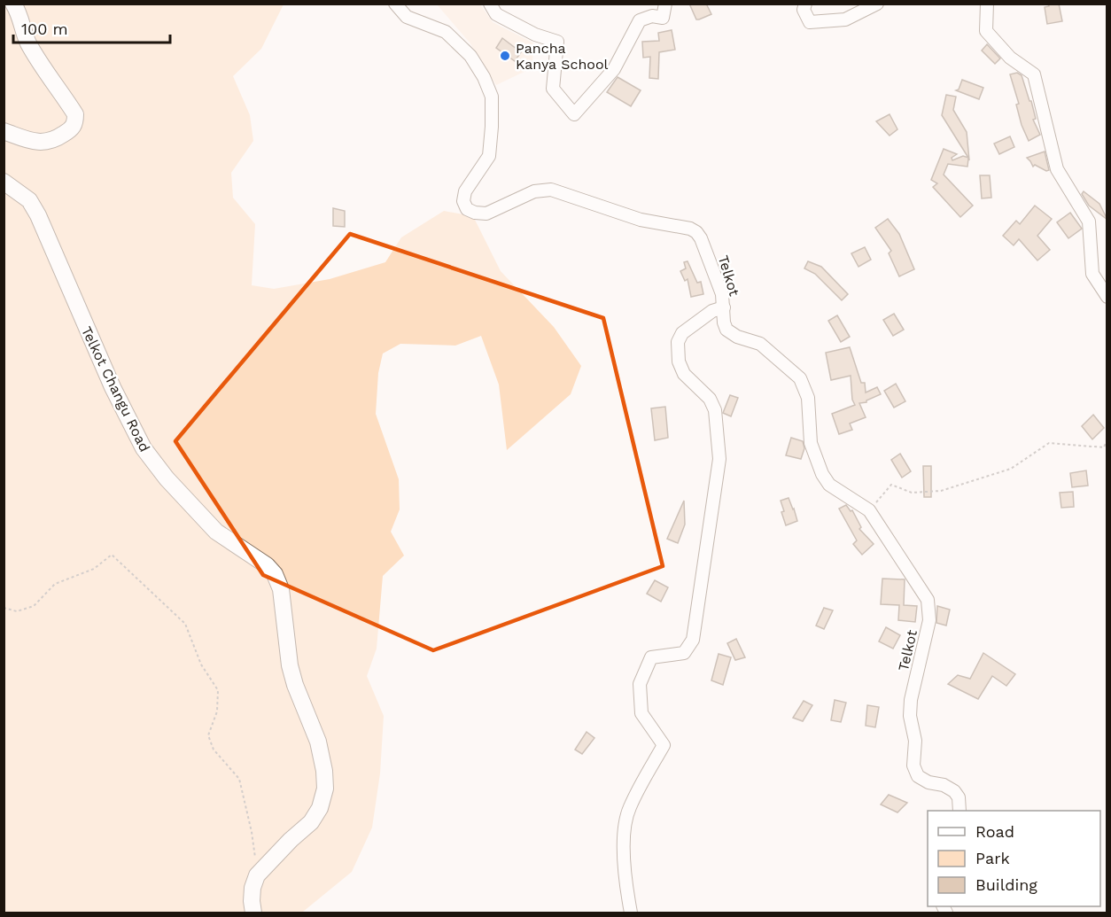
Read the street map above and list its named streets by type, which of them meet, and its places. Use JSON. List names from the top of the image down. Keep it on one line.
{"streets":{"street":["Telkot","Telkot Changu Road"]},"places":["Pancha Kanya School"],"legend":["Road","Park","Building"],"scale_bar":"100 m"}
